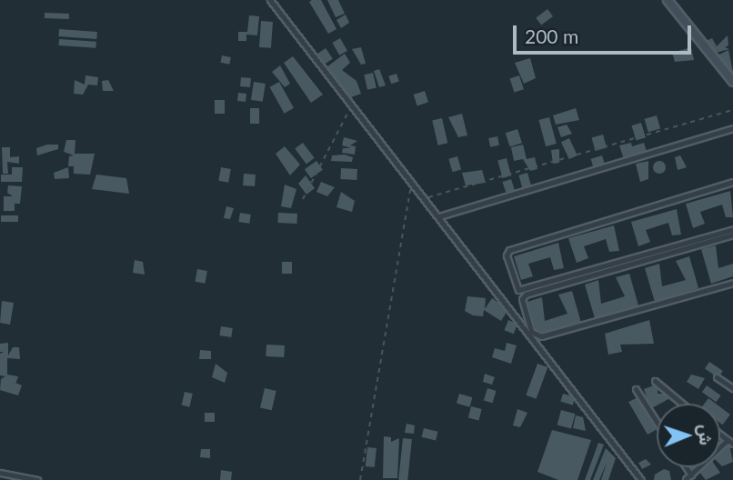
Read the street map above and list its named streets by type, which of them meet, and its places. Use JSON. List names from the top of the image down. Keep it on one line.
{"scale_bar":"200 m","north":"right"}
